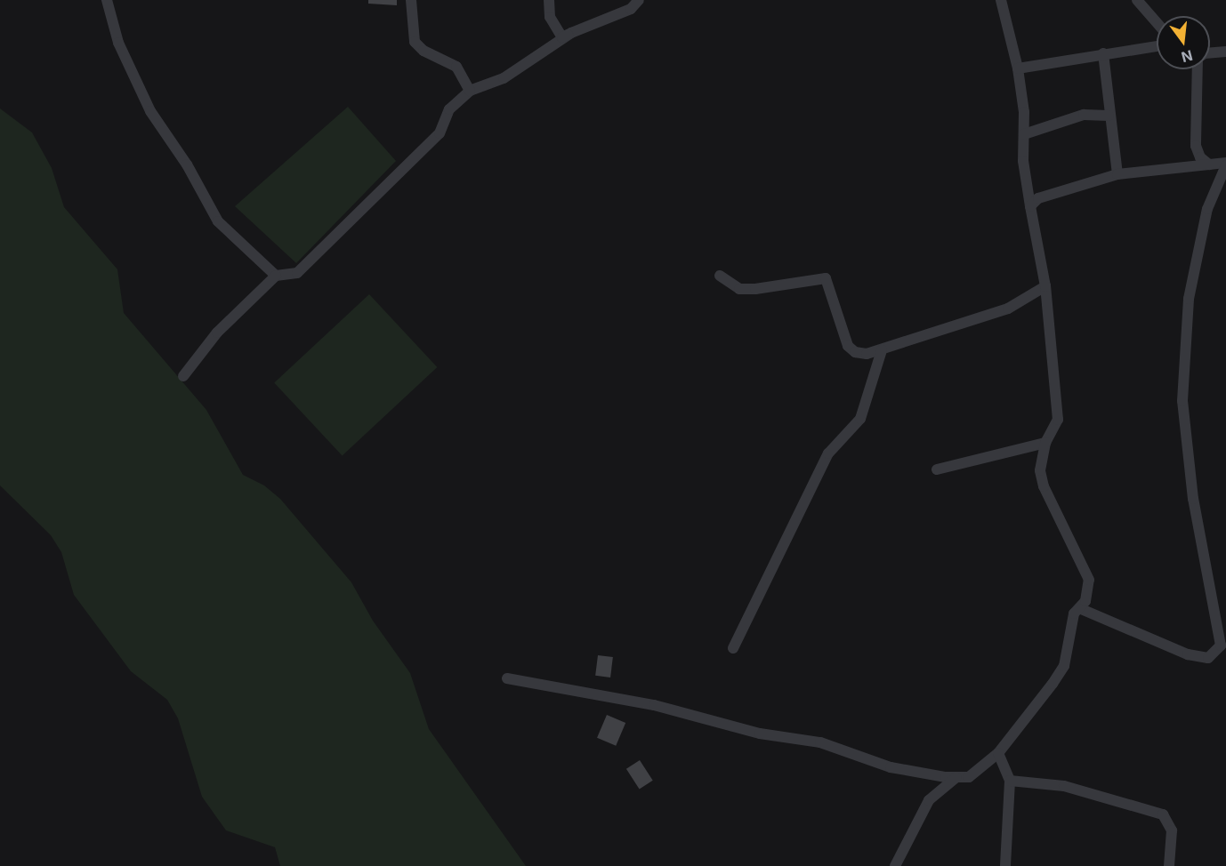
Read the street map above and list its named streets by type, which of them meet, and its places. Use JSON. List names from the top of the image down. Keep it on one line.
{"north":"bottom"}
